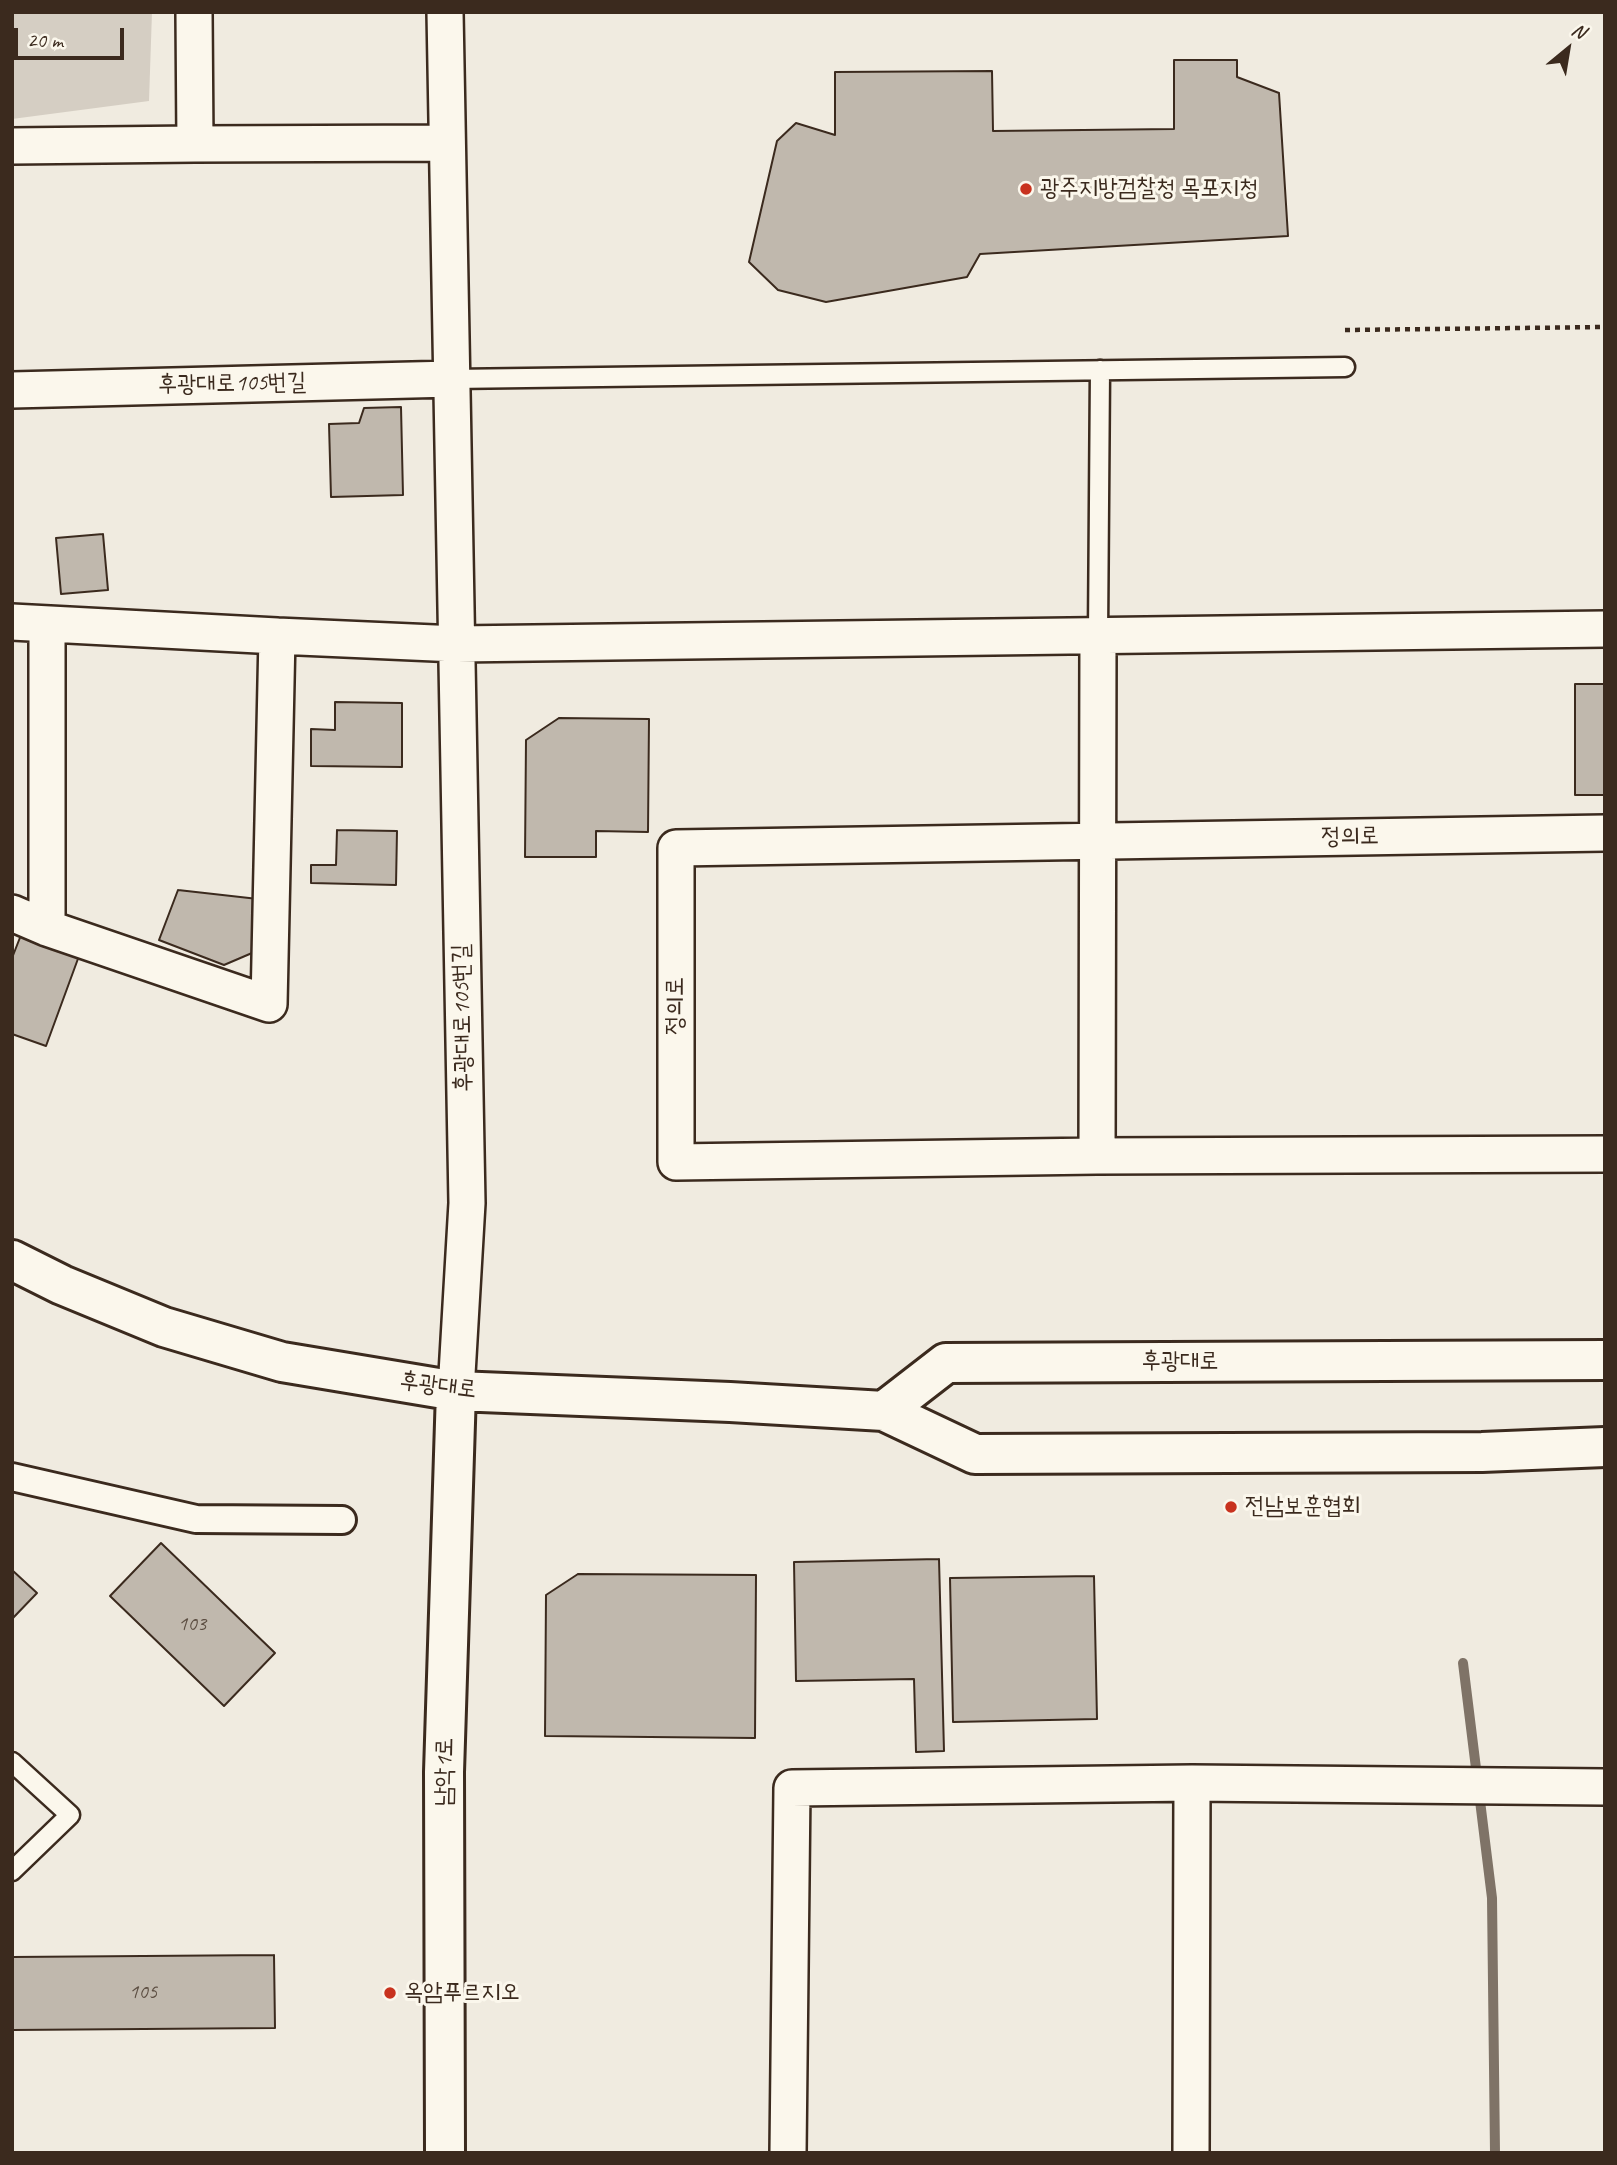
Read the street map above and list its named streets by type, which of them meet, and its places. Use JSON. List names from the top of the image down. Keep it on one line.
{"streets":{"street":["후광대로105번길","정의로","후광대로","남악1로"]},"crossings":[["후광대로105번길","후광대로"],["후광대로105번길","남악1로"],["후광대로","남악1로"]],"places":["광주지방검찰청 목포지청","전남보훈협회","옥암푸르지오"],"house_numbers":["103","105"],"scale_bar":"20 m","north":"top right"}
